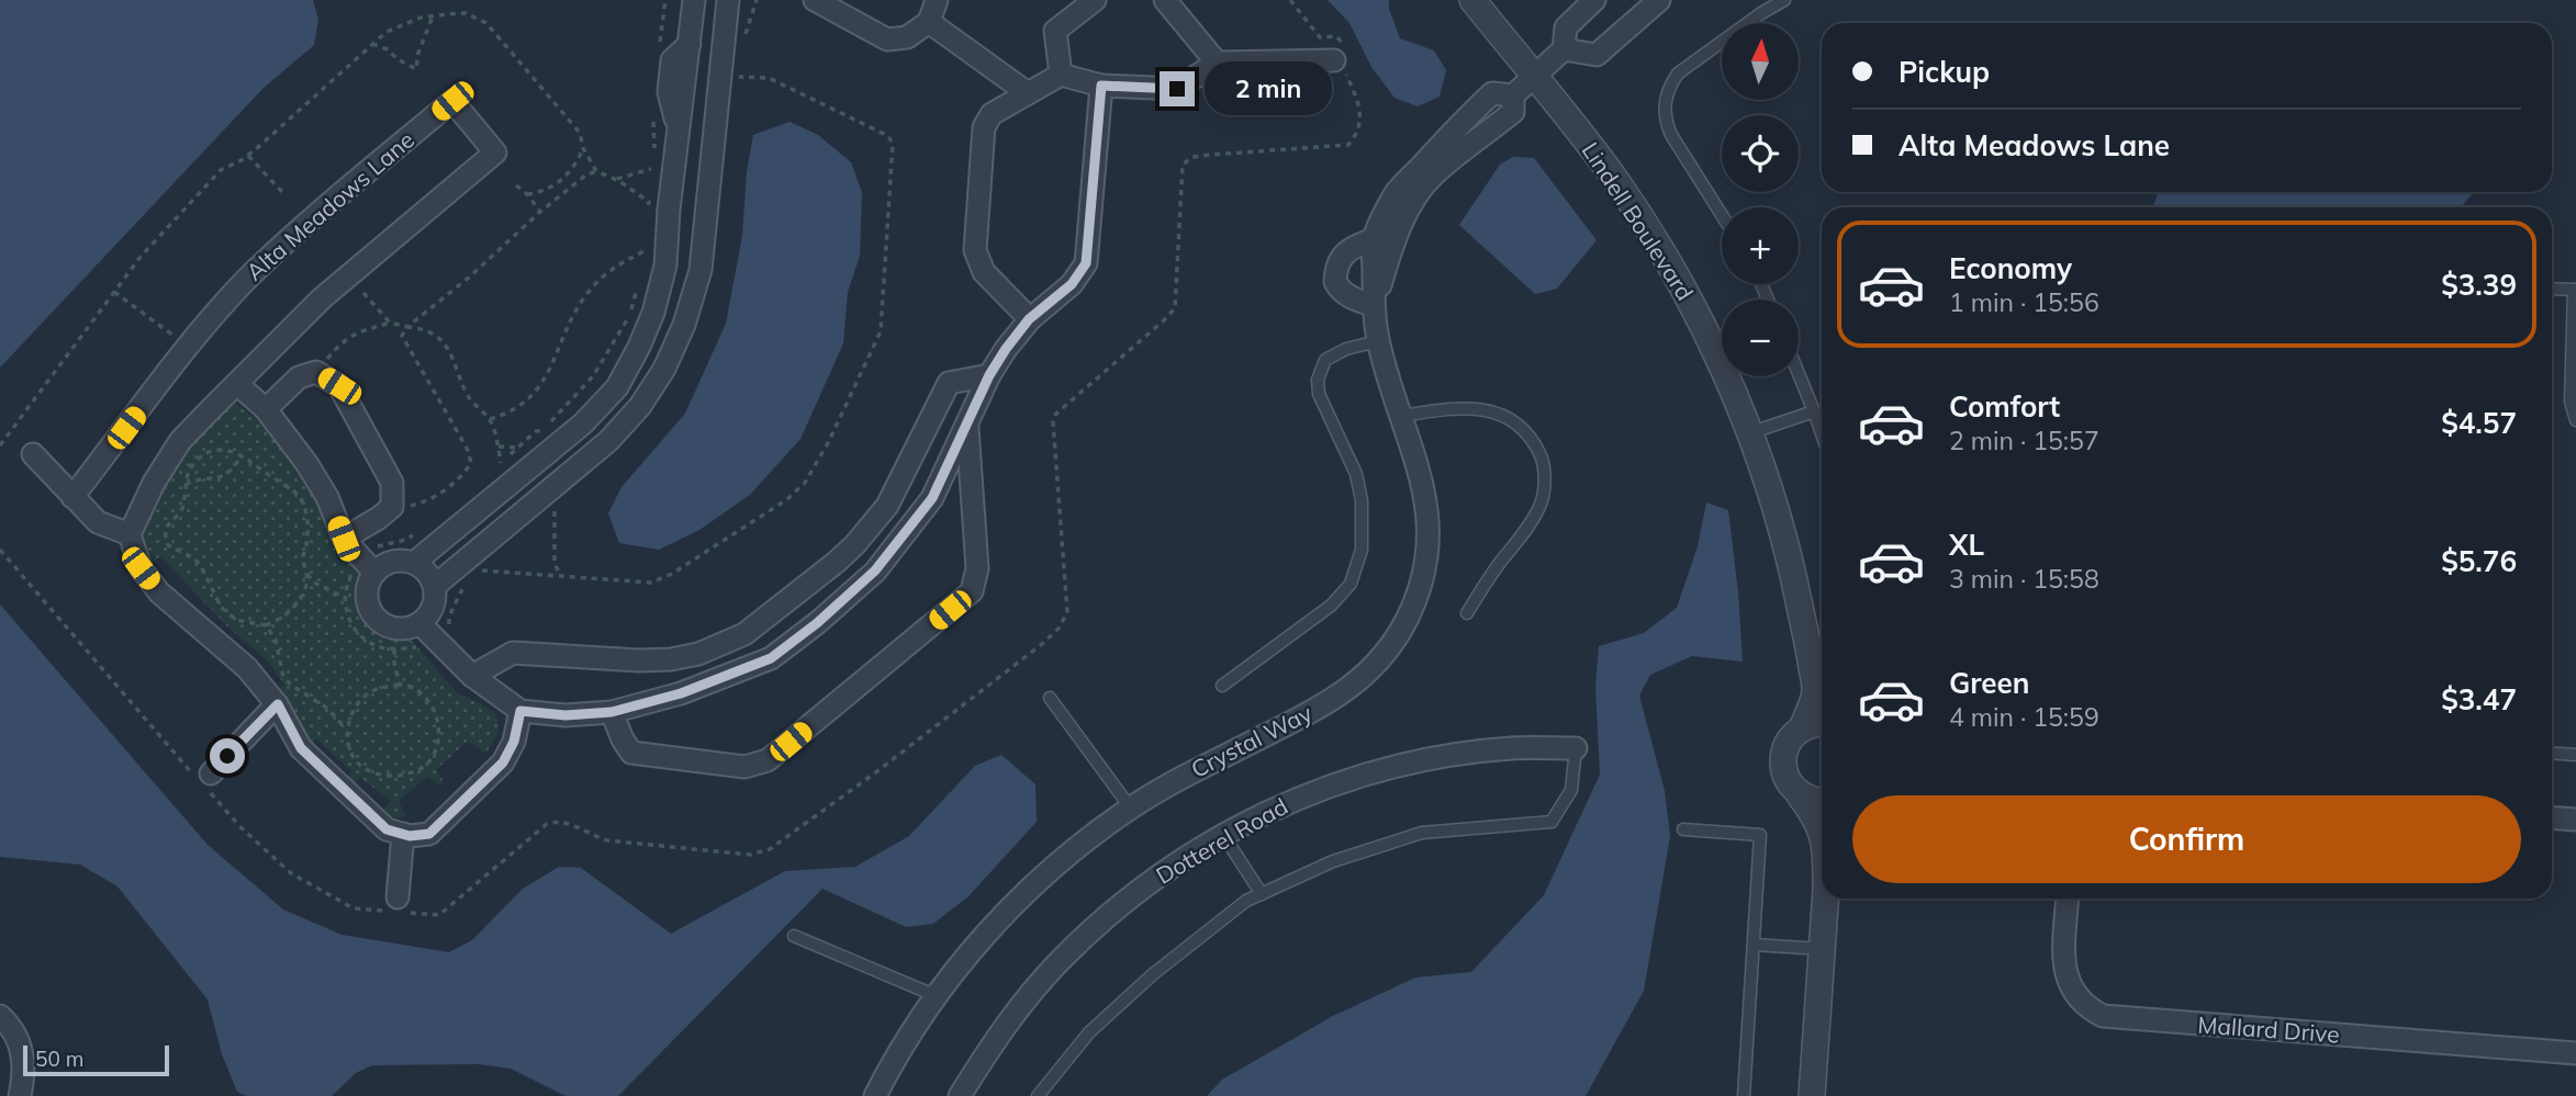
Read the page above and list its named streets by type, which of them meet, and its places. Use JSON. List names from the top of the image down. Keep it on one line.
{"streets":{"street":["Alta Meadows Lane","Lindell Boulevard","Crystal Way","Dotterel Road","Mallard Drive"]},"crossings":[["Lindell Boulevard","Crystal Way"]],"scale_bar":"50 m","north":"top","page":{"map_buttons":["+","−"],"banner":["Pickup","Alta Meadows Lane"],"bubble":"2 min","list":[{"name":"Economy","note":"1 min · 15:56","value":"$3.39"},{"name":"Comfort","note":"2 min · 15:57","value":"$4.57"},{"name":"XL","note":"3 min · 15:58","value":"$5.76"},{"name":"Green","note":"4 min · 15:59","value":"$3.47"}],"buttons":"Confirm","scale":"50 m"}}
